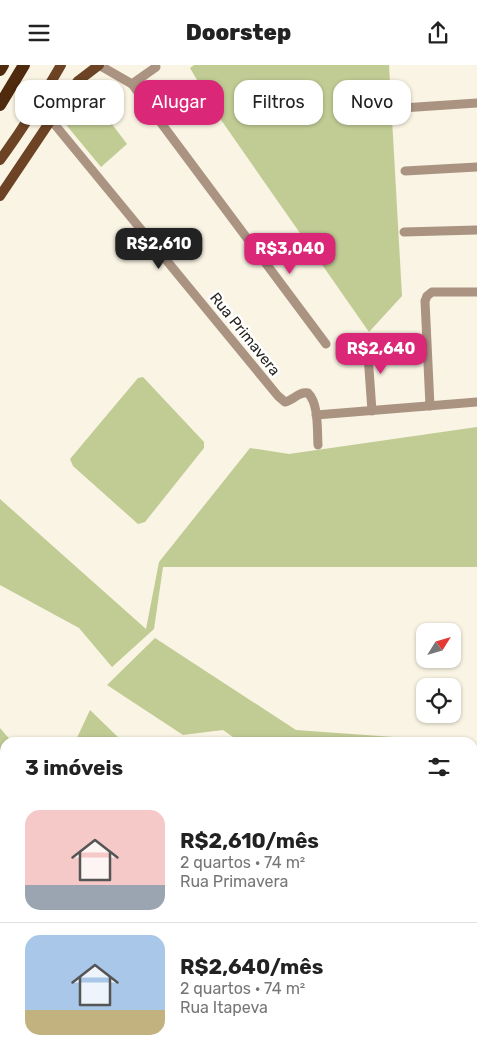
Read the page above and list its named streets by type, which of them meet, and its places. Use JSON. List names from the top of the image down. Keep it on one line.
{"streets":{"street":["Rua Primavera"]},"north":"top right","page":{"header":"Doorstep","chip":["Comprar","Alugar","Filtros","Novo"],"price":["R$2,610","R$3,040","R$2,640"],"heading":"3 imóveis","list":[{"name":"R$2,610/mês","note":"2 quartos · 74 m² · Rua Primavera"},{"name":"R$2,640/mês","note":"2 quartos · 74 m² · Rua Itapeva"}]}}
